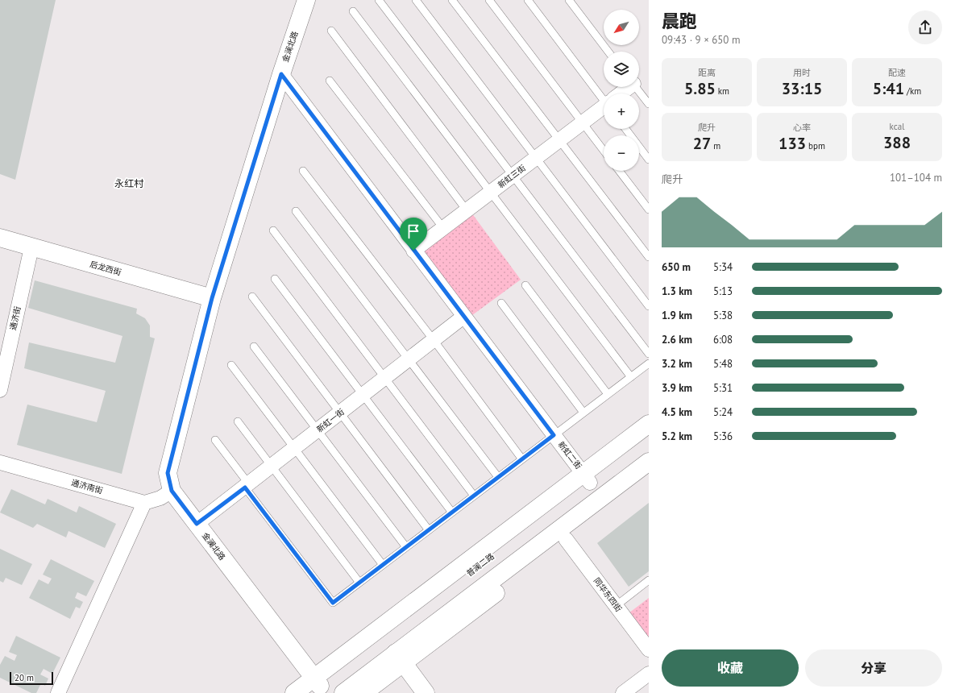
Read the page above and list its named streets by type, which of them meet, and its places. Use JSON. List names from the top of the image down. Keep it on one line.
{"streets":{"main road":["金澜北路","后龙西街","普澜二路"],"street":["新虹三街","通济街","新虹一街","新虹二街","通济南街","同华东四街"]},"crossings":[["金澜北路","后龙西街"],["金澜北路","新虹一街"],["金澜北路","新虹二街"],["金澜北路","普澜二路"],["新虹三街","新虹二街"],["后龙西街","通济街"],["新虹一街","新虹二街"],["新虹二街","普澜二路"]],"districts":["永红村"],"scale_bar":"20 m","north":"bottom left","page":{"heading":["晨跑","09:43 · 9 × 650 m"],"map_buttons":["+","−"],"stats":[["距离","5.85 km"],["用时","33:15"],["配速","5:41 /km"],["爬升","27 m"],["心率","133 bpm"],["kcal","388"]],"chart":["爬升","101–104 m"],"list":[{"name":"650 m","note":"5:34"},{"name":"1.3 km","note":"5:13"},{"name":"1.9 km","note":"5:38"},{"name":"2.6 km","note":"6:08"},{"name":"3.2 km","note":"5:48"},{"name":"3.9 km","note":"5:31"},{"name":"4.5 km","note":"5:24"},{"name":"5.2 km","note":"5:36"}],"buttons":["收藏","分享"],"scale":"20 m"}}
